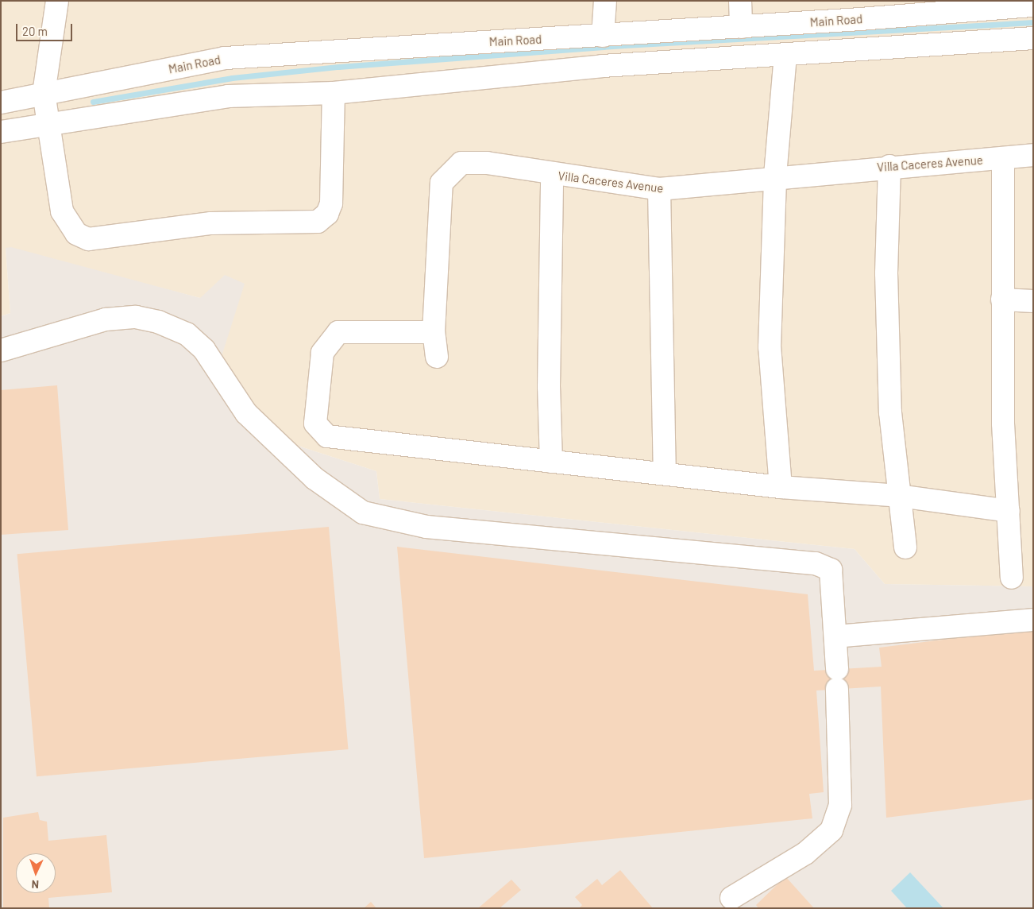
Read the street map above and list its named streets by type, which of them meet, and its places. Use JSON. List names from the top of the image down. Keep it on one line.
{"streets":{"street":["Main Road","Villa Caceres Avenue"]},"scale_bar":"20 m","north":"bottom"}
